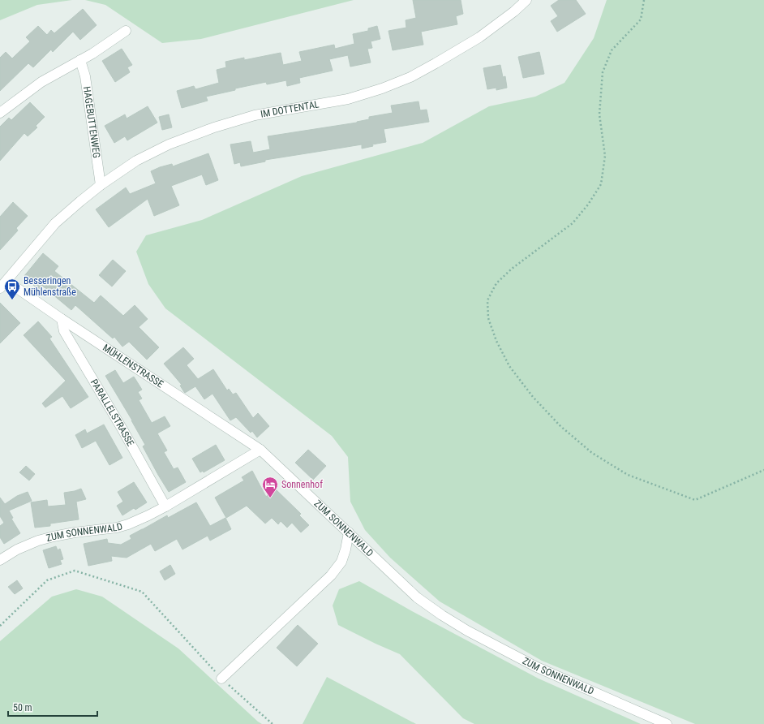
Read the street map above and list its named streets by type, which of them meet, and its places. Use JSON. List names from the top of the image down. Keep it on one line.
{"streets":{"street":["IM DOTTENTAL","HAGEBUTTENWEG","MÜHLENSTRASSE","PARALLELSTRASSE","ZUM SONNENWALD"]},"crossings":[["IM DOTTENTAL","HAGEBUTTENWEG"],["IM DOTTENTAL","MÜHLENSTRASSE"],["MÜHLENSTRASSE","PARALLELSTRASSE"],["MÜHLENSTRASSE","ZUM SONNENWALD"],["PARALLELSTRASSE","ZUM SONNENWALD"]],"places":{"bus stop":["Besseringen Mühlenstraße"],"hotel":["Sonnenhof"]},"scale_bar":"50 m"}
